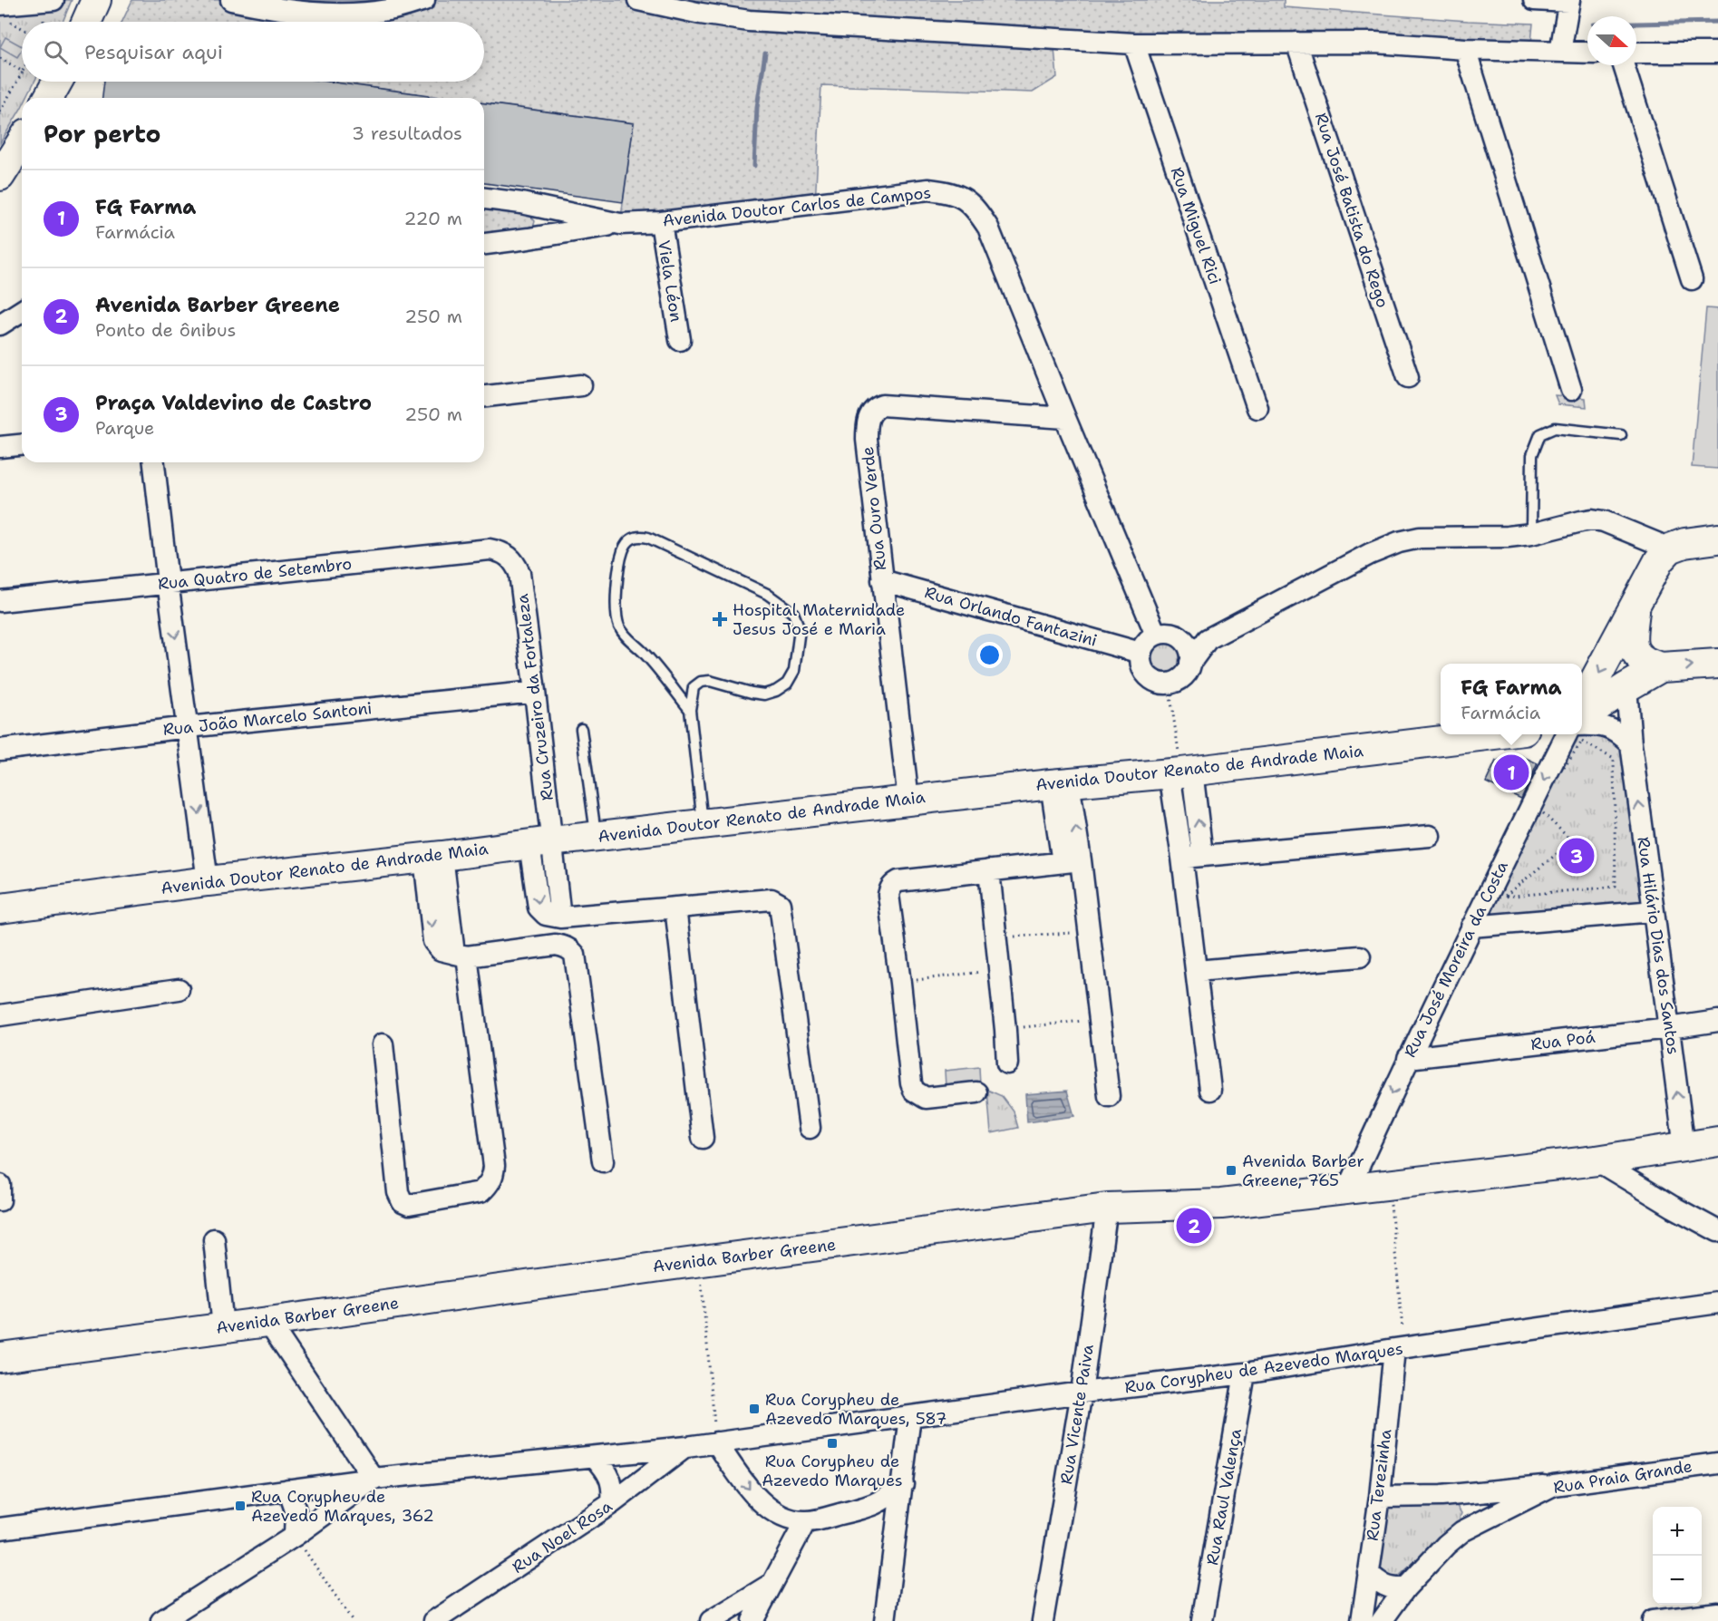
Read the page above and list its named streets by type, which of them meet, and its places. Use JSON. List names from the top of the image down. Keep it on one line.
{"streets":{"street":["Avenida Doutor Carlos de Campos","Rua José Batista do Rego","Rua Miguel Rici","Viela Léon","Rua Ouro Verde","Rua Quatro de Setembro","Rua Orlando Fantazini","Rua Cruzeiro da Fortaleza","Rua João Marcelo Santoni","Avenida Doutor Renato de Andrade Maia","Rua Hilário Dias dos Santos","Rua José Moreira da Costa","Rua Poá","Avenida Barber Greene","Rua Corypheu de Azevedo Marques","Rua Vicente Paiva","Rua Praia Grande","Rua Terezinha","Rua Raul Valença","Rua Noel Rosa"]},"crossings":[["Avenida Doutor Carlos de Campos","Viela Léon"],["Avenida Doutor Carlos de Campos","Rua Ouro Verde"],["Avenida Doutor Carlos de Campos","Rua Orlando Fantazini"],["Rua Ouro Verde","Rua Orlando Fantazini"],["Rua Ouro Verde","Avenida Doutor Renato de Andrade Maia"],["Rua Quatro de Setembro","Rua Cruzeiro da Fortaleza"],["Rua Cruzeiro da Fortaleza","Rua João Marcelo Santoni"],["Rua Cruzeiro da Fortaleza","Avenida Doutor Renato de Andrade Maia"],["Rua Hilário Dias dos Santos","Rua Poá"],["Rua Hilário Dias dos Santos","Avenida Barber Greene"],["Rua José Moreira da Costa","Rua Poá"],["Rua José Moreira da Costa","Avenida Barber Greene"],["Avenida Barber Greene","Rua Vicente Paiva"],["Rua Corypheu de Azevedo Marques","Rua Vicente Paiva"],["Rua Corypheu de Azevedo Marques","Rua Terezinha"],["Rua Corypheu de Azevedo Marques","Rua Raul Valença"],["Rua Corypheu de Azevedo Marques","Rua Noel Rosa"]],"one_way":["Rua Hilário Dias dos Santos","Rua José Moreira da Costa"],"places":{"health":["Hospital Maternidade Jesus José e Maria"],"transit":["Avenida Barber Greene, 765","Rua Corypheu de Azevedo Marques, 587","Rua Corypheu de Azevedo Marques","Rua Corypheu de Azevedo Marques, 362"]},"north":"right","page":{"search":"Pesquisar aqui","heading":["Por perto","3 resultados"],"list":[{"mark":"1","name":"FG Farma","note":"Farmácia","value":"220 m"},{"mark":"2","name":"Avenida Barber Greene","note":"Ponto de ônibus","value":"250 m"},{"mark":"3","name":"Praça Valdevino de Castro","note":"Parque","value":"250 m"}],"popup":["FG Farma","Farmácia"],"pins":["1","3","2"],"map_buttons":["+","−"]}}
